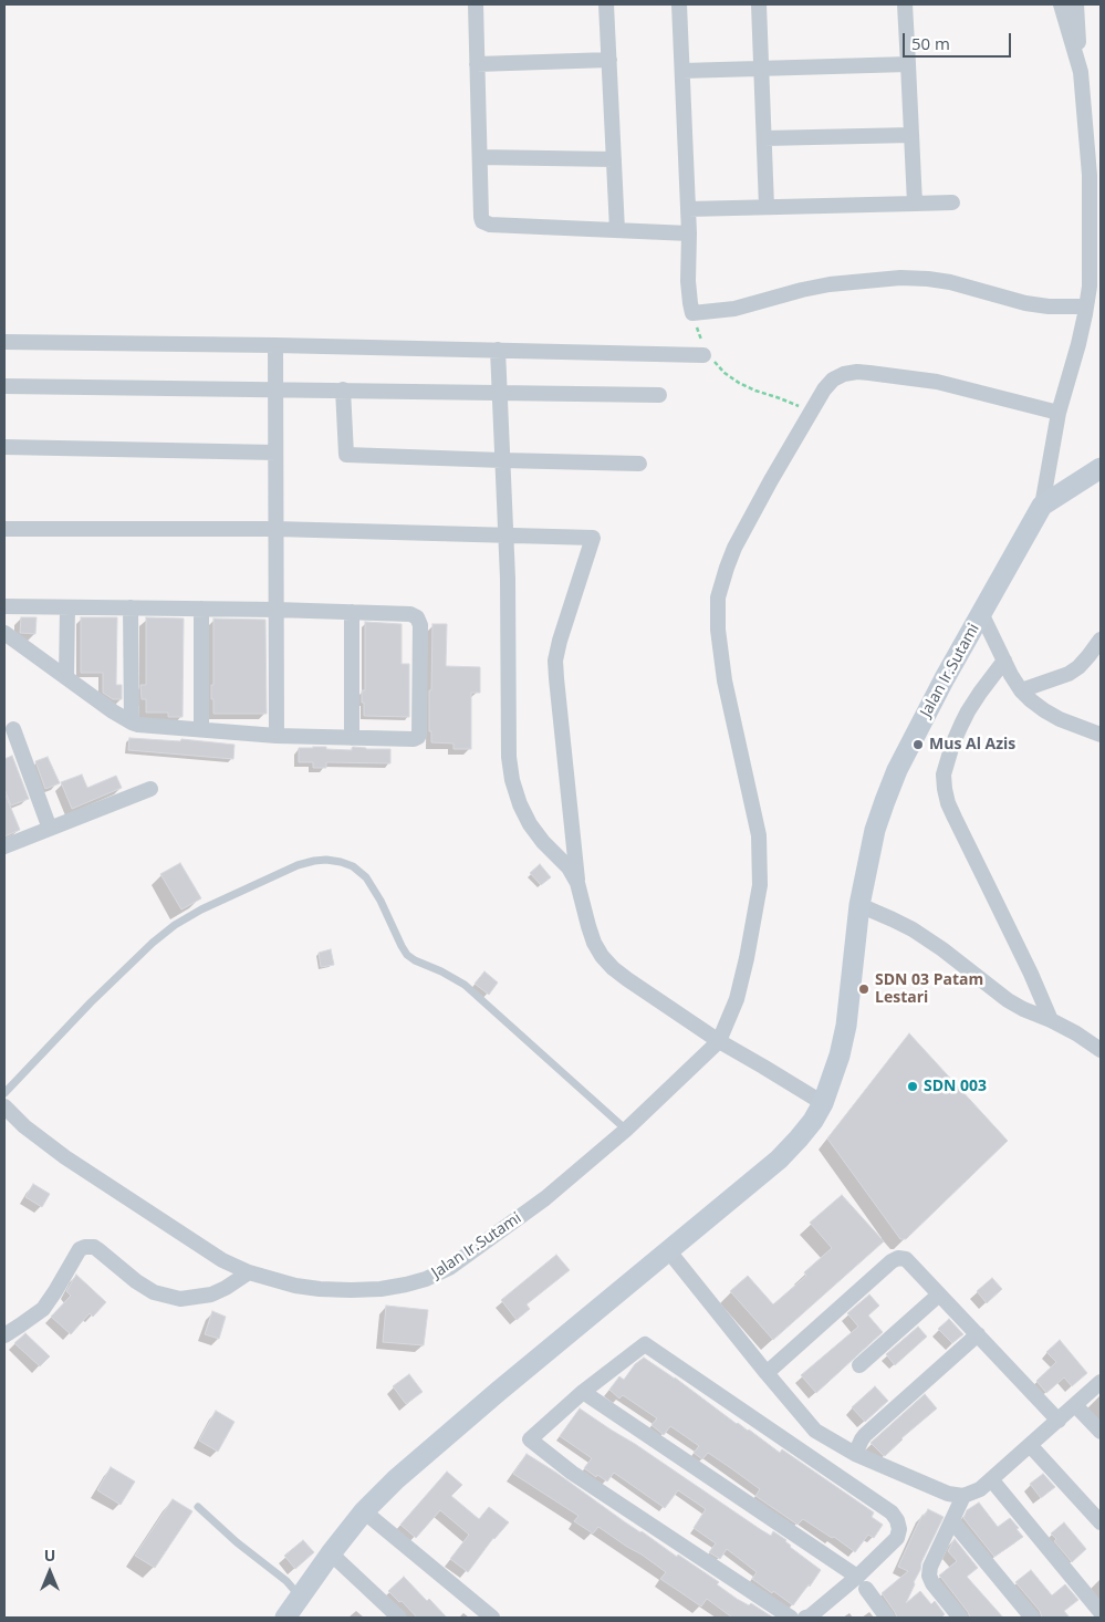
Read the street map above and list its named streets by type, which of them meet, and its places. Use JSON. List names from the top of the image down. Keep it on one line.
{"streets":{"street":["Jalan Ir.Sutami"]},"places":["Mus Al Azis","SDN 03 Patam Lestari","SDN 003"],"scale_bar":"50 m","north":"top"}
